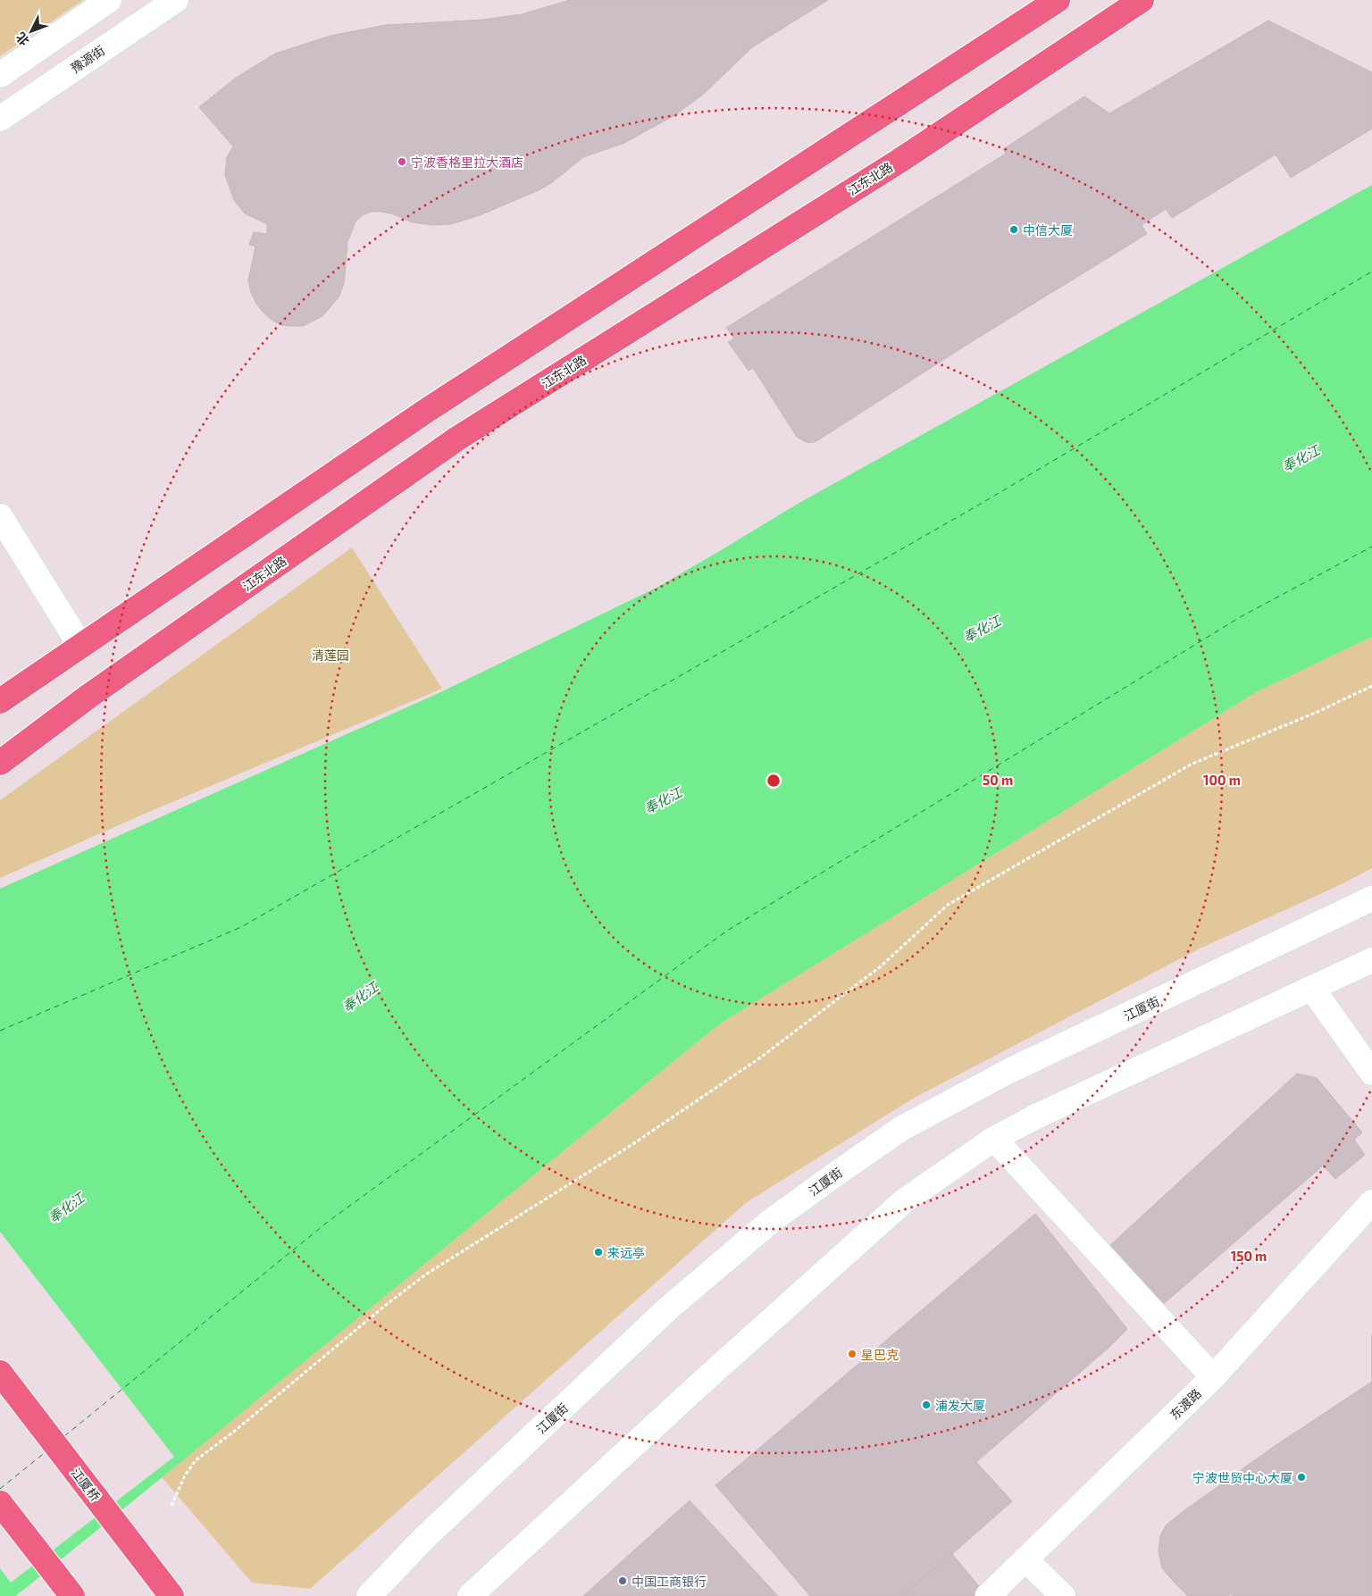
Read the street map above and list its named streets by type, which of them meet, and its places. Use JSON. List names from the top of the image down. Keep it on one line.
{"streets":{"main road":["豫源街","江东北路","江厦街","东渡路","江厦桥"]},"water":["奉化江"],"parks":["清莲园"],"places":["宁波香格里拉大酒店","中信大厦","来远亭","星巴克","浦发大厦","宁波世贸中心大厦","中国工商银行"],"north":"bottom left","rings":["50 m","100 m","150 m"]}
